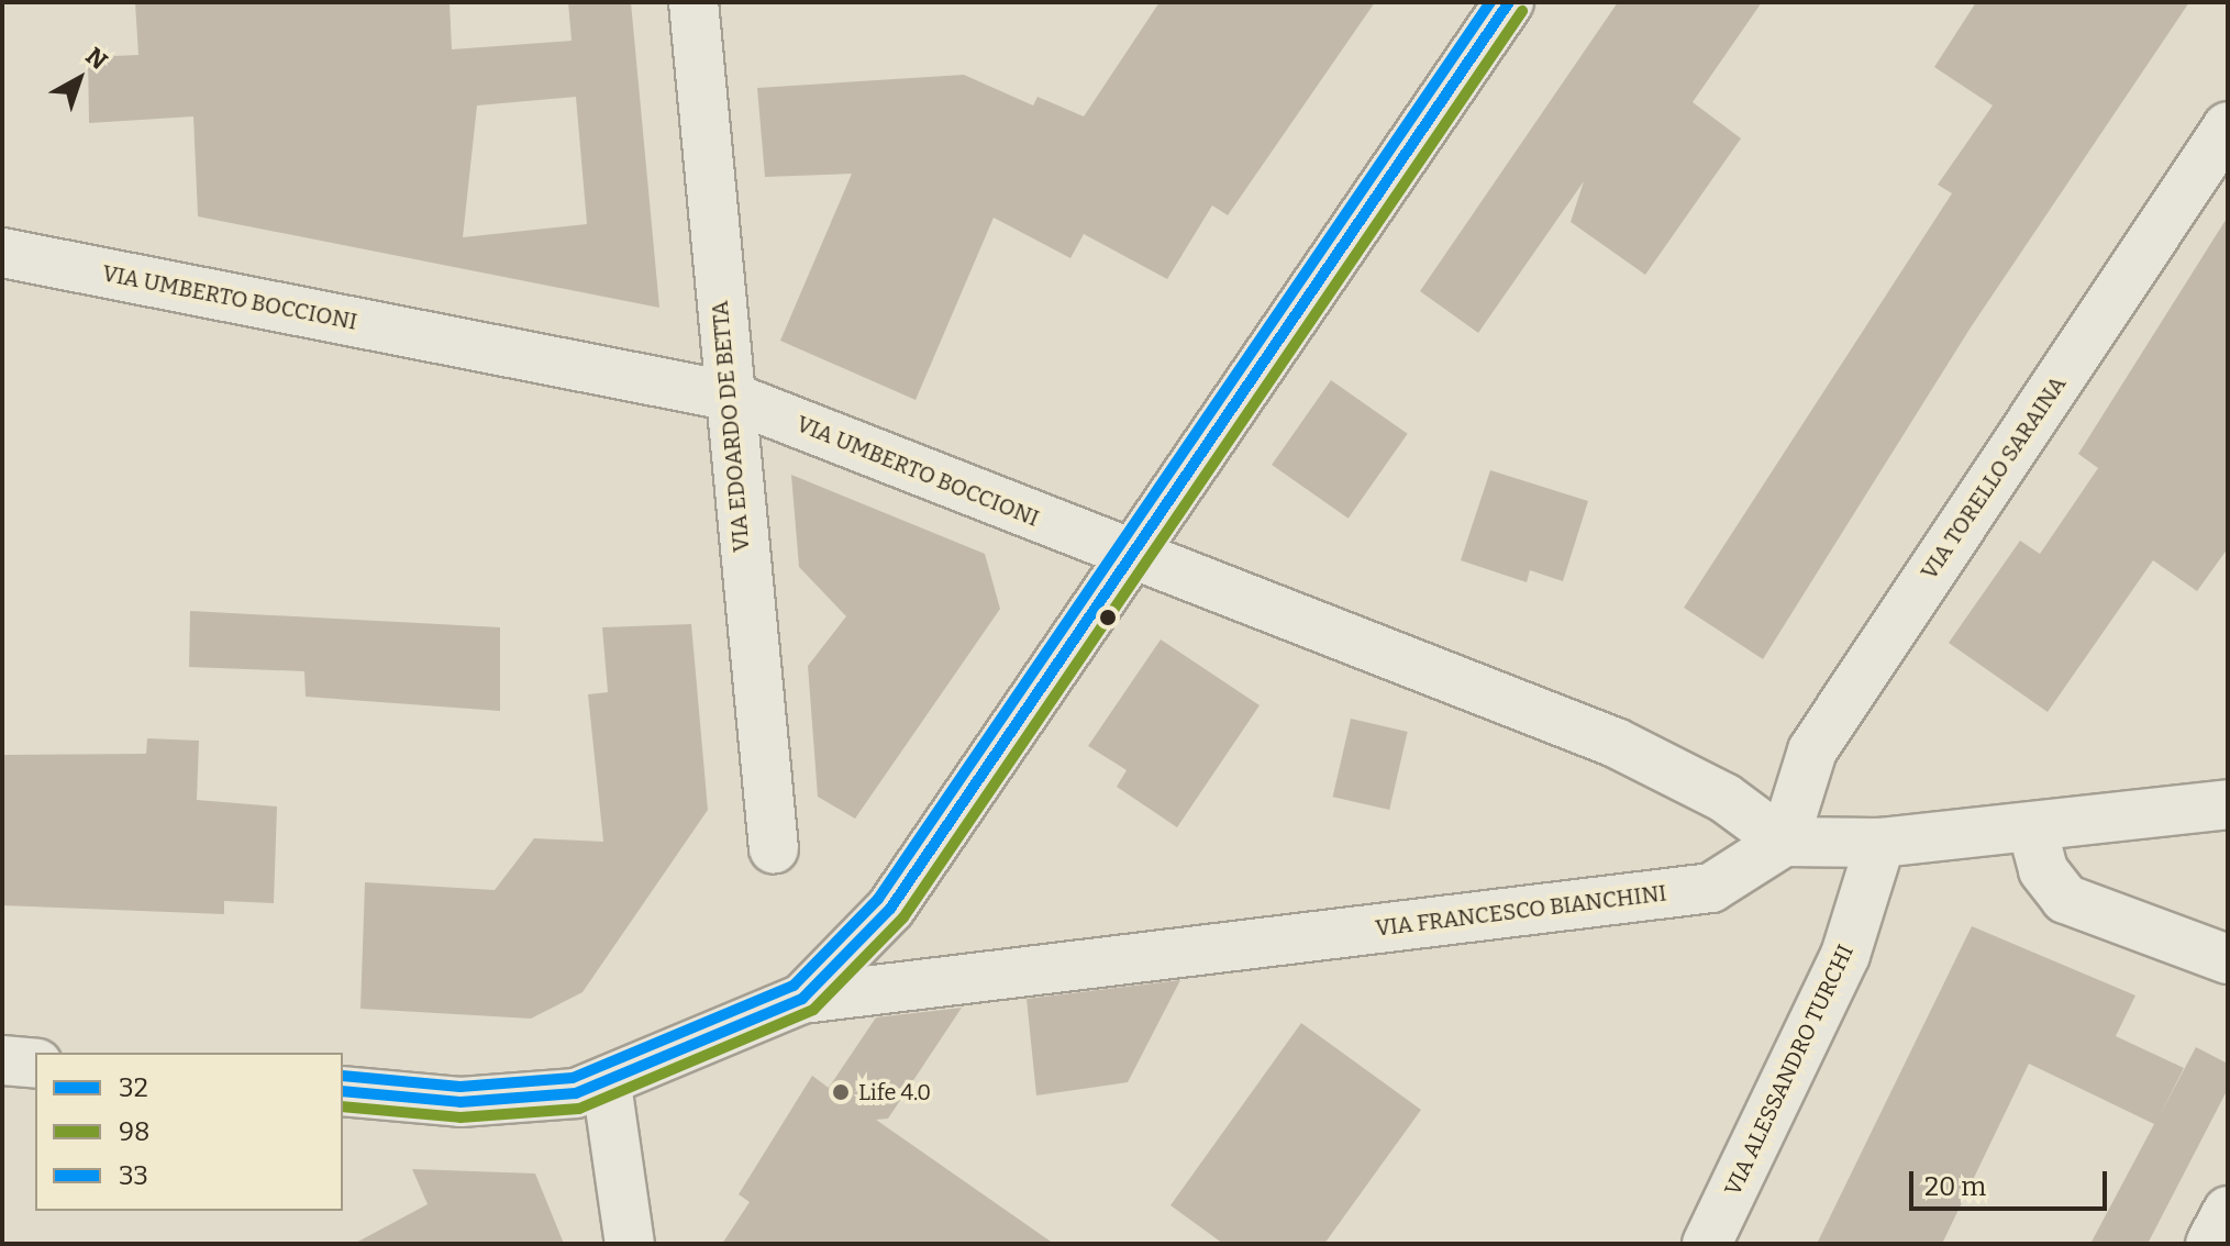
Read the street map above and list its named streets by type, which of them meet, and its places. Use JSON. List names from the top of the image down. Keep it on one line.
{"streets":{"street":["VIA UMBERTO BOCCIONI","VIA EDOARDO DE BETTA","VIA TORELLO SARAINA","VIA FRANCESCO BIANCHINI","VIA ALESSANDRO TURCHI"]},"crossings":[["VIA UMBERTO BOCCIONI","VIA EDOARDO DE BETTA"],["VIA UMBERTO BOCCIONI","VIA TORELLO SARAINA"],["VIA UMBERTO BOCCIONI","VIA FRANCESCO BIANCHINI"],["VIA TORELLO SARAINA","VIA FRANCESCO BIANCHINI"]],"places":["Life 4.0"],"lines":["transit line 32","transit line 33","transit line 98"],"legend":["32","98","33"],"scale_bar":"20 m","north":"top right"}
